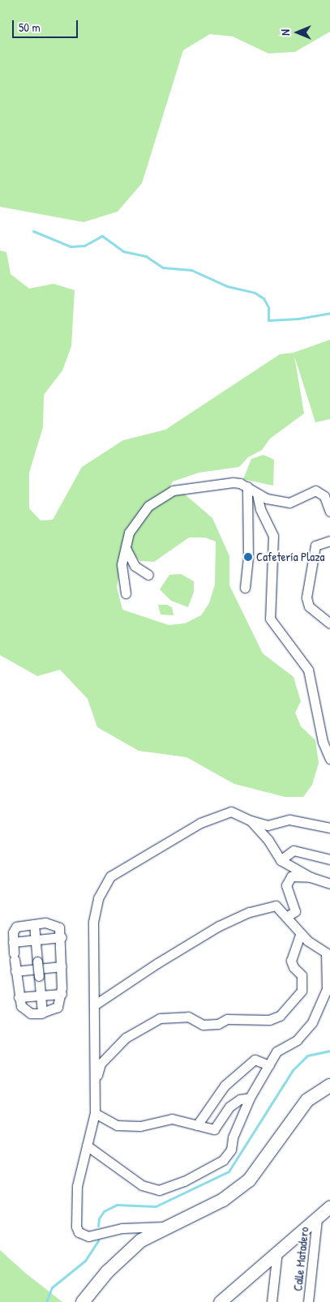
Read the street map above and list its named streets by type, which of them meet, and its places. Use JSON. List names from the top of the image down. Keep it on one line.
{"streets":{"street":["Calle Matadero"]},"places":["Cafetería Plaza"],"scale_bar":"50 m","north":"left"}
